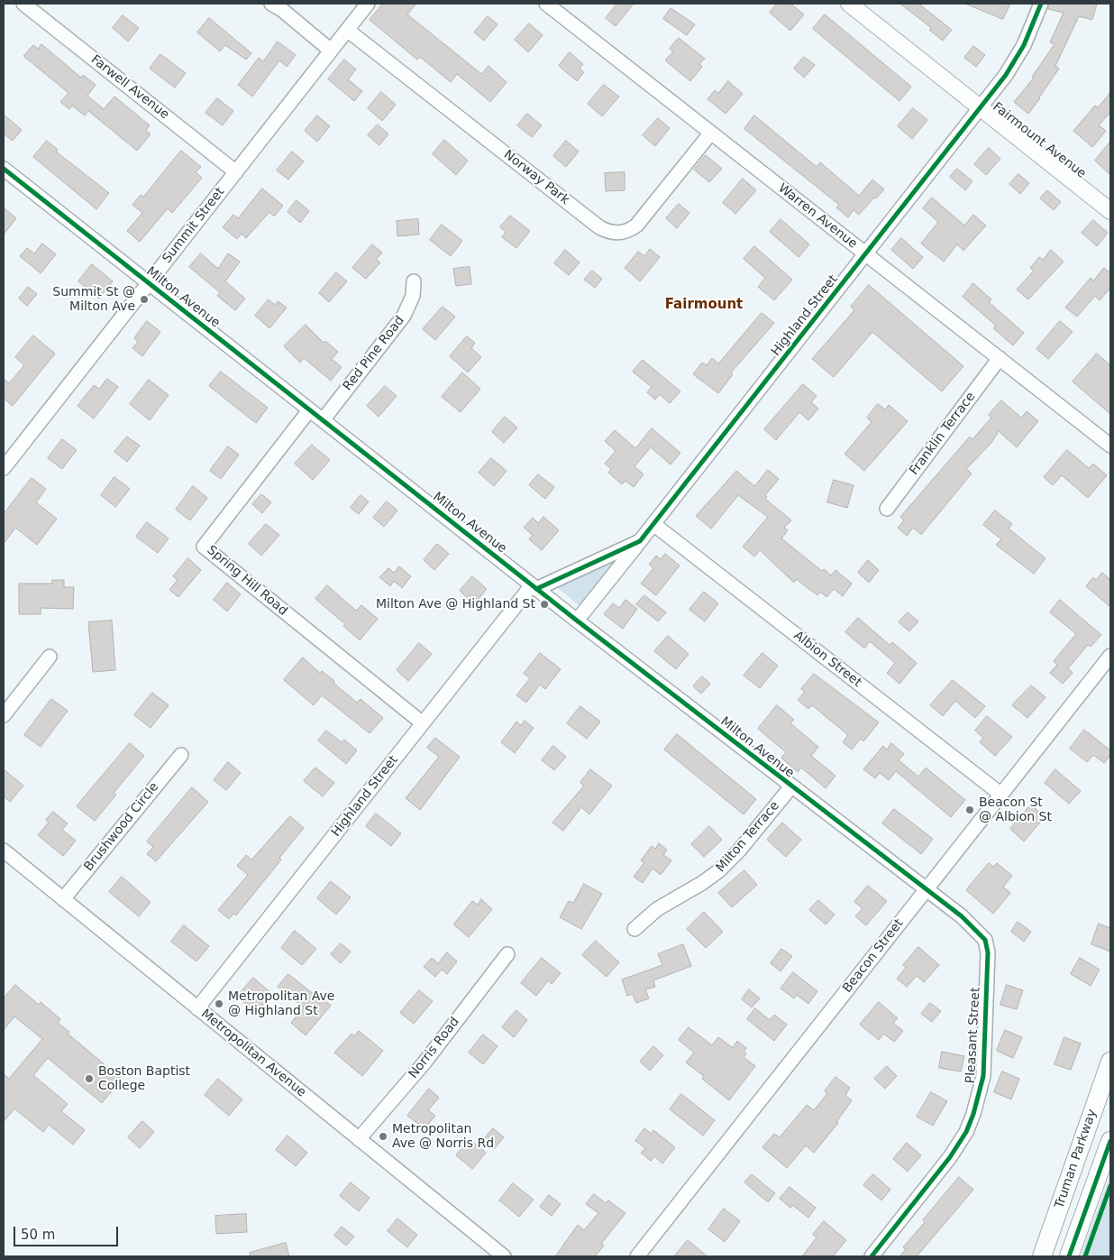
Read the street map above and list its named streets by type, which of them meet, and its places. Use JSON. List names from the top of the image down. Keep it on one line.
{"streets":{"main road":["Truman Parkway"],"street":["Farwell Avenue","Fairmount Avenue","Norway Park","Warren Avenue","Summit Street","Milton Avenue","Highland Street","Red Pine Road","Franklin Terrace","Spring Hill Road","Albion Street","Brushwood Circle","Milton Terrace","Beacon Street","Pleasant Street","Norris Road","Metropolitan Avenue"]},"crossings":[["Farwell Avenue","Summit Street"],["Fairmount Avenue","Highland Street"],["Norway Park","Warren Avenue"],["Norway Park","Summit Street"],["Warren Avenue","Highland Street"],["Warren Avenue","Franklin Terrace"],["Summit Street","Milton Avenue"],["Milton Avenue","Highland Street"],["Milton Avenue","Red Pine Road"],["Milton Avenue","Spring Hill Road"],["Milton Avenue","Milton Terrace"],["Milton Avenue","Beacon Street"],["Milton Avenue","Pleasant Street"],["Highland Street","Spring Hill Road"],["Highland Street","Albion Street"],["Highland Street","Metropolitan Avenue"],["Albion Street","Beacon Street"],["Brushwood Circle","Metropolitan Avenue"],["Beacon Street","Pleasant Street"],["Norris Road","Metropolitan Avenue"]],"districts":["Fairmount"],"places":["Summit St @ Milton Ave","Milton Ave @ Highland St","Beacon St @ Albion St","Metropolitan Ave @ Highland St","Boston Baptist College","Metropolitan Ave @ Norris Rd"],"scale_bar":"50 m"}
